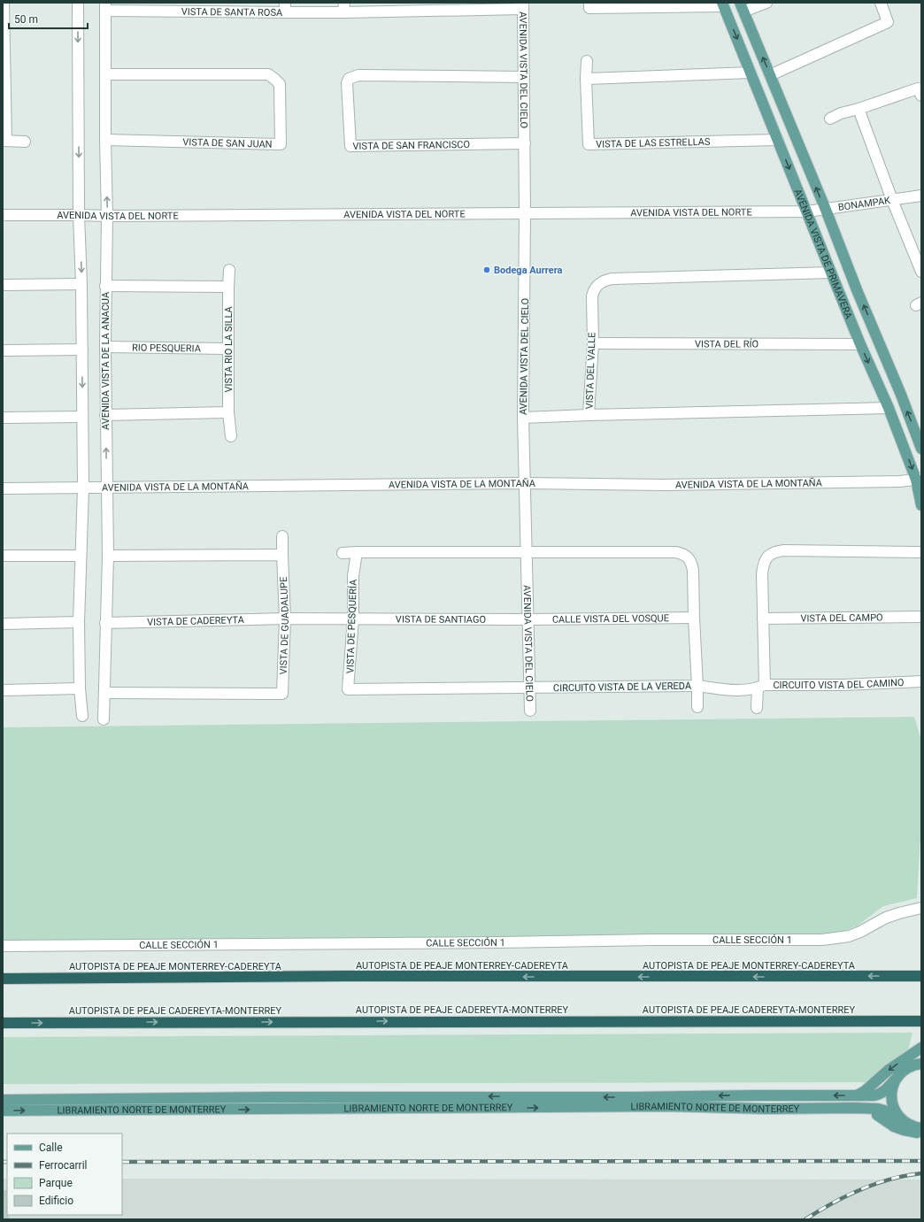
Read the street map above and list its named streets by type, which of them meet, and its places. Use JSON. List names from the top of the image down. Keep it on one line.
{"streets":{"highway":["AUTOPISTA DE PEAJE MONTERREY-CADEREYTA","AUTOPISTA DE PEAJE CADEREYTA-MONTERREY"],"main road":["AVENIDA VISTA DE PRIMAVERA","LIBRAMIENTO NORTE DE MONTERREY"],"street":["VISTA DE SANTA ROSA","AVENIDA VISTA DEL CIELO","VISTA DE LAS ESTRELLAS","VISTA DE SAN JUAN","VISTA DE SAN FRANCISCO","BONAMPAK","AVENIDA VISTA DEL NORTE","VISTA DEL RÍO","RIO PESQUERIA","VISTA RIO LA SILLA","AVENIDA VISTA DE LA ANACUA","VISTA DEL VALLE","AVENIDA VISTA DE LA MONTAÑA","VISTA DEL CAMPO","VISTA DE SANTIAGO","CALLE VISTA DEL VOSQUE","VISTA DE CADEREYTA","VISTA DE GUADALUPE","VISTA DE PESQUERÍA","CIRCUITO VISTA DEL CAMINO","CIRCUITO VISTA DE LA VEREDA","CALLE SECCIÓN 1"]},"crossings":[["VISTA DE SANTA ROSA","AVENIDA VISTA DEL CIELO"],["VISTA DE SANTA ROSA","AVENIDA VISTA DE LA ANACUA"],["AVENIDA VISTA DEL CIELO","VISTA DE SAN FRANCISCO"],["AVENIDA VISTA DEL CIELO","AVENIDA VISTA DEL NORTE"],["AVENIDA VISTA DEL CIELO","AVENIDA VISTA DE LA MONTAÑA"],["AVENIDA VISTA DEL CIELO","VISTA DE SANTIAGO"],["AVENIDA VISTA DEL CIELO","CALLE VISTA DEL VOSQUE"],["AVENIDA VISTA DEL CIELO","VISTA DE PESQUERÍA"],["AVENIDA VISTA DEL CIELO","CIRCUITO VISTA DE LA VEREDA"],["VISTA DE LAS ESTRELLAS","AVENIDA VISTA DE PRIMAVERA"],["VISTA DE SAN JUAN","AVENIDA VISTA DE LA ANACUA"],["BONAMPAK","AVENIDA VISTA DEL NORTE"],["BONAMPAK","AVENIDA VISTA DE PRIMAVERA"],["AVENIDA VISTA DEL NORTE","AVENIDA VISTA DE PRIMAVERA"],["AVENIDA VISTA DEL NORTE","AVENIDA VISTA DE LA ANACUA"],["AVENIDA VISTA DE PRIMAVERA","VISTA DEL RÍO"],["AVENIDA VISTA DE PRIMAVERA","VISTA DEL VALLE"],["AVENIDA VISTA DE PRIMAVERA","AVENIDA VISTA DE LA MONTAÑA"],["VISTA DEL RÍO","VISTA DEL VALLE"],["RIO PESQUERIA","VISTA RIO LA SILLA"],["RIO PESQUERIA","AVENIDA VISTA DE LA ANACUA"],["AVENIDA VISTA DE LA ANACUA","AVENIDA VISTA DE LA MONTAÑA"],["AVENIDA VISTA DE LA ANACUA","VISTA DE CADEREYTA"],["AVENIDA VISTA DE LA ANACUA","VISTA DE GUADALUPE"],["VISTA DEL CAMPO","CIRCUITO VISTA DEL CAMINO"],["VISTA DE SANTIAGO","CALLE VISTA DEL VOSQUE"],["VISTA DE SANTIAGO","VISTA DE CADEREYTA"],["VISTA DE SANTIAGO","VISTA DE GUADALUPE"],["VISTA DE SANTIAGO","VISTA DE PESQUERÍA"],["CALLE VISTA DEL VOSQUE","CIRCUITO VISTA DE LA VEREDA"],["VISTA DE CADEREYTA","VISTA DE GUADALUPE"],["VISTA DE PESQUERÍA","CIRCUITO VISTA DE LA VEREDA"]],"one_way":["AUTOPISTA DE PEAJE MONTERREY-CADEREYTA","AUTOPISTA DE PEAJE CADEREYTA-MONTERREY"],"places":["Bodega Aurrera"],"legend":["Calle","Ferrocarril","Parque","Edificio"],"scale_bar":"50 m"}
